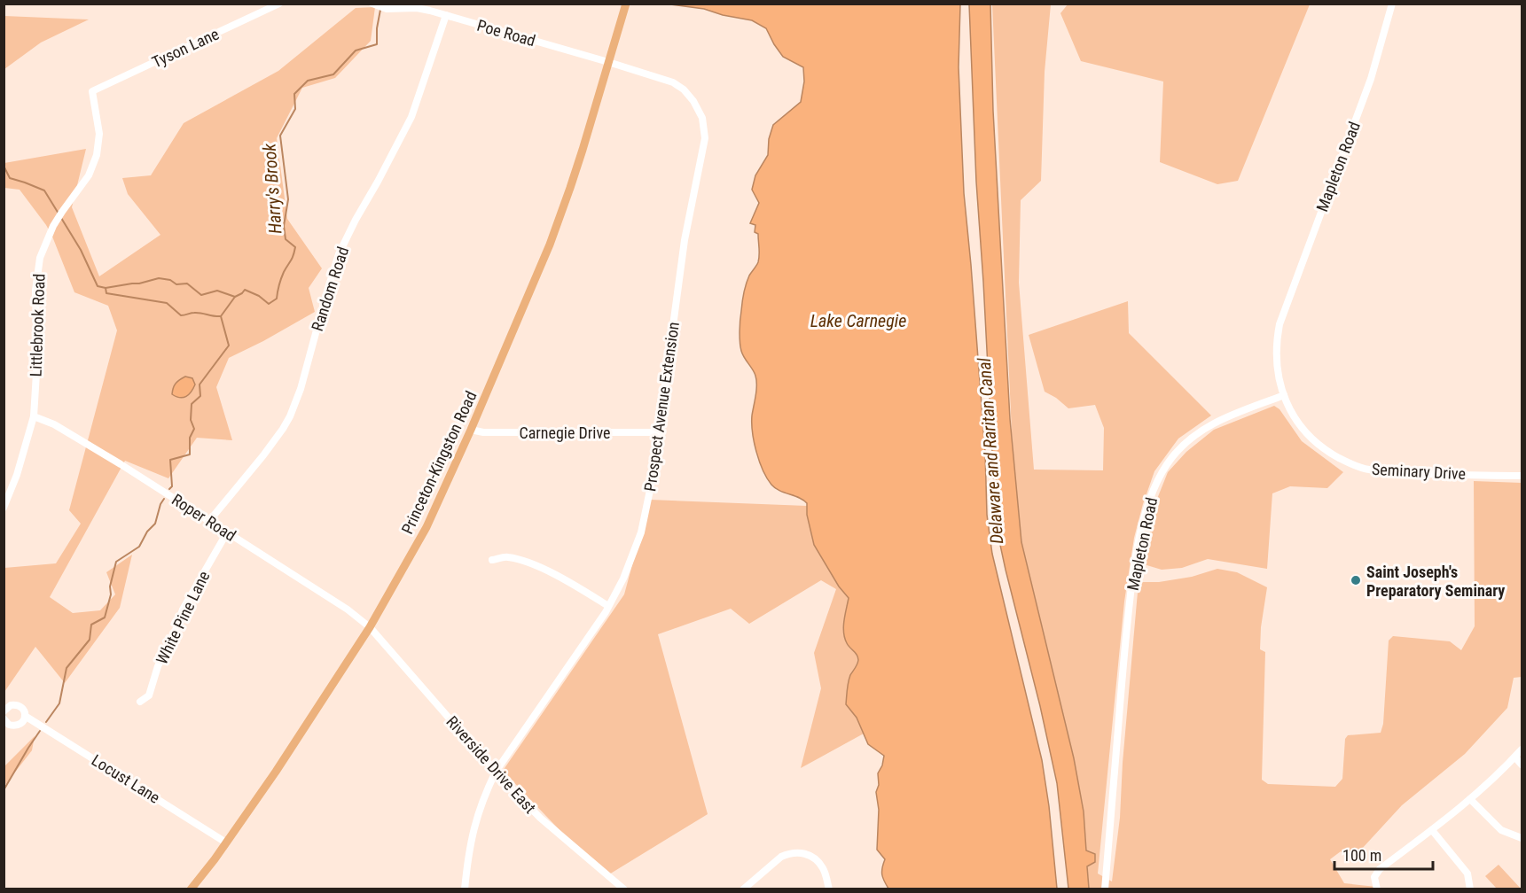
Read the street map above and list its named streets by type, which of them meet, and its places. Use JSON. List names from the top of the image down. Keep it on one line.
{"streets":{"main road":["Princeton-Kingston Road"],"street":["Poe Road","Tyson Lane","Mapleton Road","Random Road","Littlebrook Road","Prospect Avenue Extension","Carnegie Drive","Seminary Drive","Roper Road","White Pine Lane","Riverside Drive East","Locust Lane"]},"crossings":[["Poe Road","Random Road"],["Poe Road","Prospect Avenue Extension"],["Poe Road","Princeton-Kingston Road"],["Tyson Lane","Littlebrook Road"],["Mapleton Road","Seminary Drive"],["Random Road","Roper Road"],["Littlebrook Road","Roper Road"],["Prospect Avenue Extension","Carnegie Drive"],["Prospect Avenue Extension","Princeton-Kingston Road"],["Prospect Avenue Extension","Riverside Drive East"],["Carnegie Drive","Princeton-Kingston Road"],["Princeton-Kingston Road","Roper Road"],["Princeton-Kingston Road","Riverside Drive East"],["Princeton-Kingston Road","Locust Lane"],["Roper Road","White Pine Lane"],["Roper Road","Riverside Drive East"]],"water":["Harry's Brook","Lake Carnegie","Delaware and Raritan Canal"],"places":["Saint Joseph's Preparatory Seminary"],"scale_bar":"100 m"}
